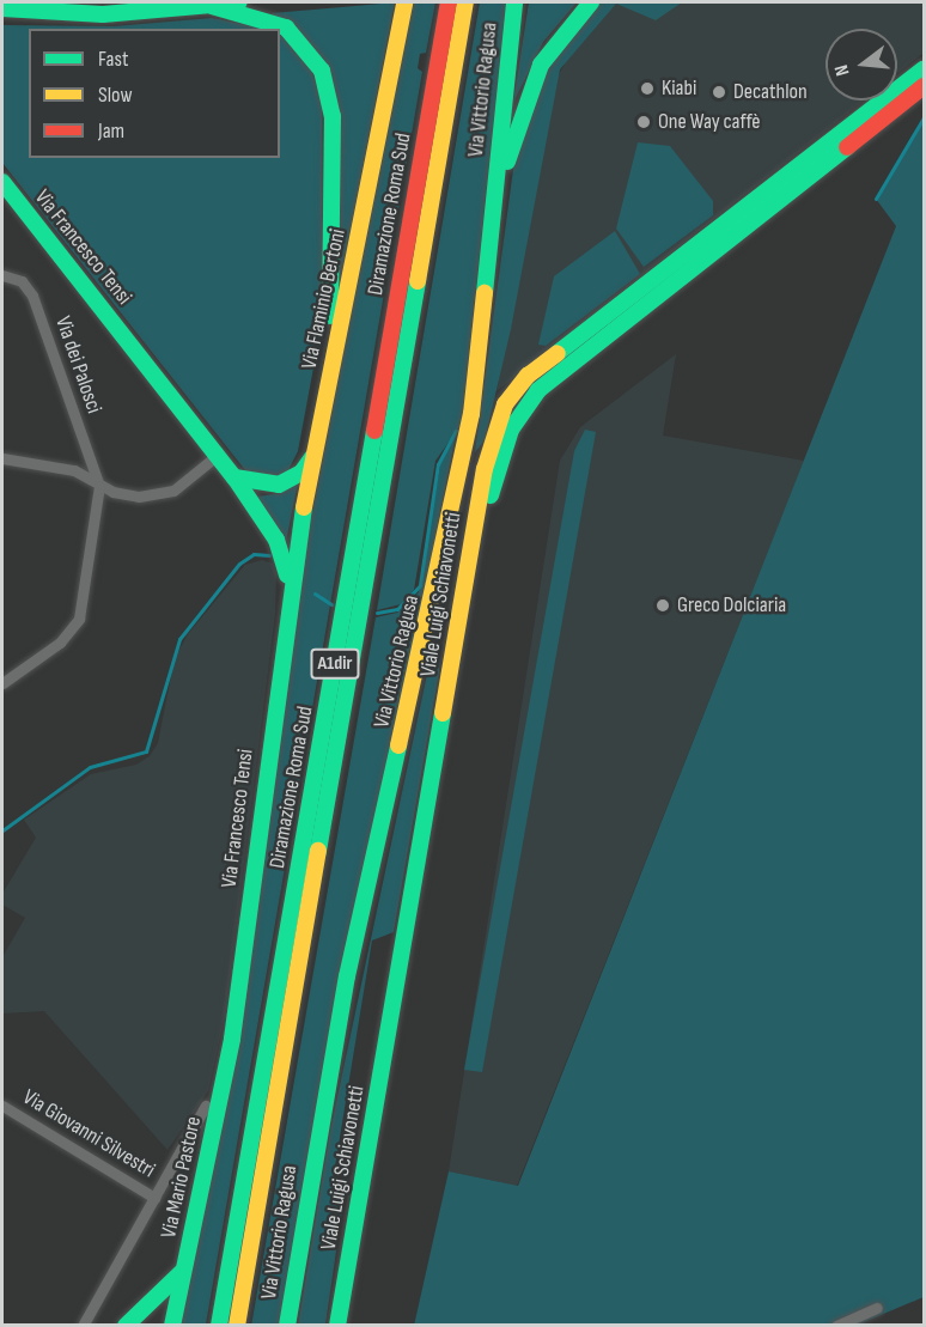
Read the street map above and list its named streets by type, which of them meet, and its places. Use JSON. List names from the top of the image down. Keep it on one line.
{"streets":{"main road":["Via Vittorio Ragusa","Diramazione Roma Sud","Via Francesco Tensi","Via Flaminio Bertoni","Viale Luigi Schiavonetti","A1dir","Via Mario Pastore"],"street":["Via dei Palosci","Via Giovanni Silvestri"]},"crossings":[["Via Francesco Tensi","Via Flaminio Bertoni"],["Via Francesco Tensi","Via Mario Pastore"]],"places":["Kiabi","Decathlon","One Way caffè","Greco Dolciaria"],"legend":["Fast","Slow","Jam"],"north":"left"}
